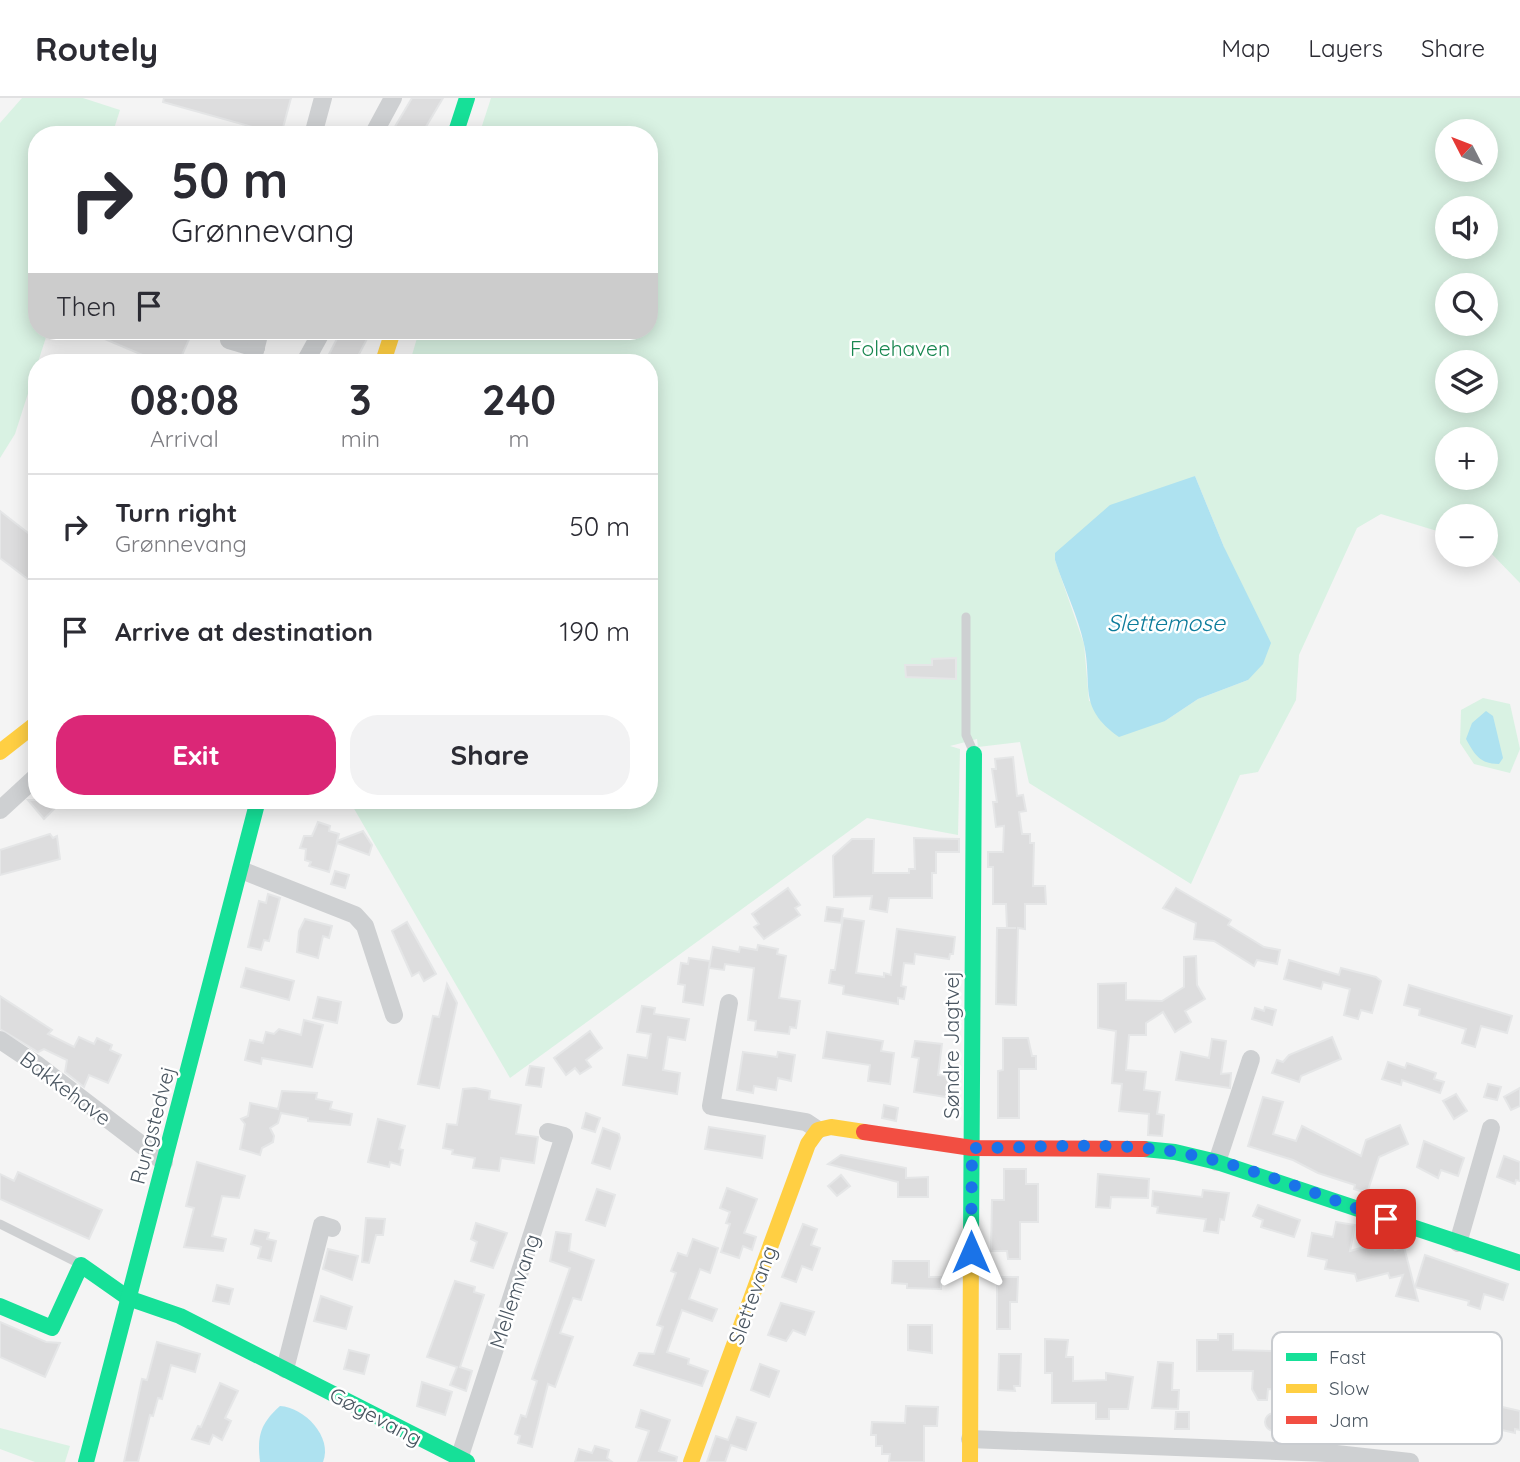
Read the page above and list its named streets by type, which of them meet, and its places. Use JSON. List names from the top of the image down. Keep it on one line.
{"streets":{"street":["Søndre Jagtvej","Bakkehave","Rungstedvej","Mellemvang","Slettevang","Gøgevang"]},"crossings":[["Bakkehave","Rungstedvej"],["Rungstedvej","Gøgevang"],["Mellemvang","Gøgevang"]],"water":["Slettemose"],"parks":["Folehaven"],"legend":["Fast","Slow","Jam"],"north":"top left","page":{"header":"Routely","nav":["Map","Layers","Share"],"map_buttons":["+","−"],"turn":["50 m","Grønnevang"],"then":"Then","eta":["08:08","Arrival","3","min","240","m"],"list":[{"name":"Turn right","note":"Grønnevang","value":"50 m"},{"name":"Arrive at destination","value":"190 m"}],"buttons":["Exit","Share"]}}
